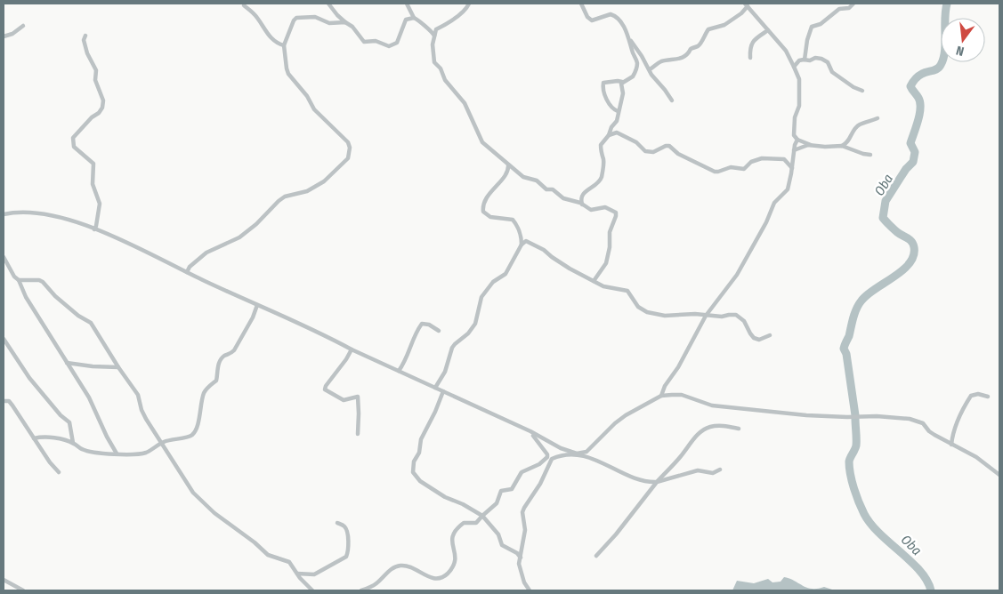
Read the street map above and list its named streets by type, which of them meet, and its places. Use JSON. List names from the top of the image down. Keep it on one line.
{"water":["Oba"],"north":"bottom"}
